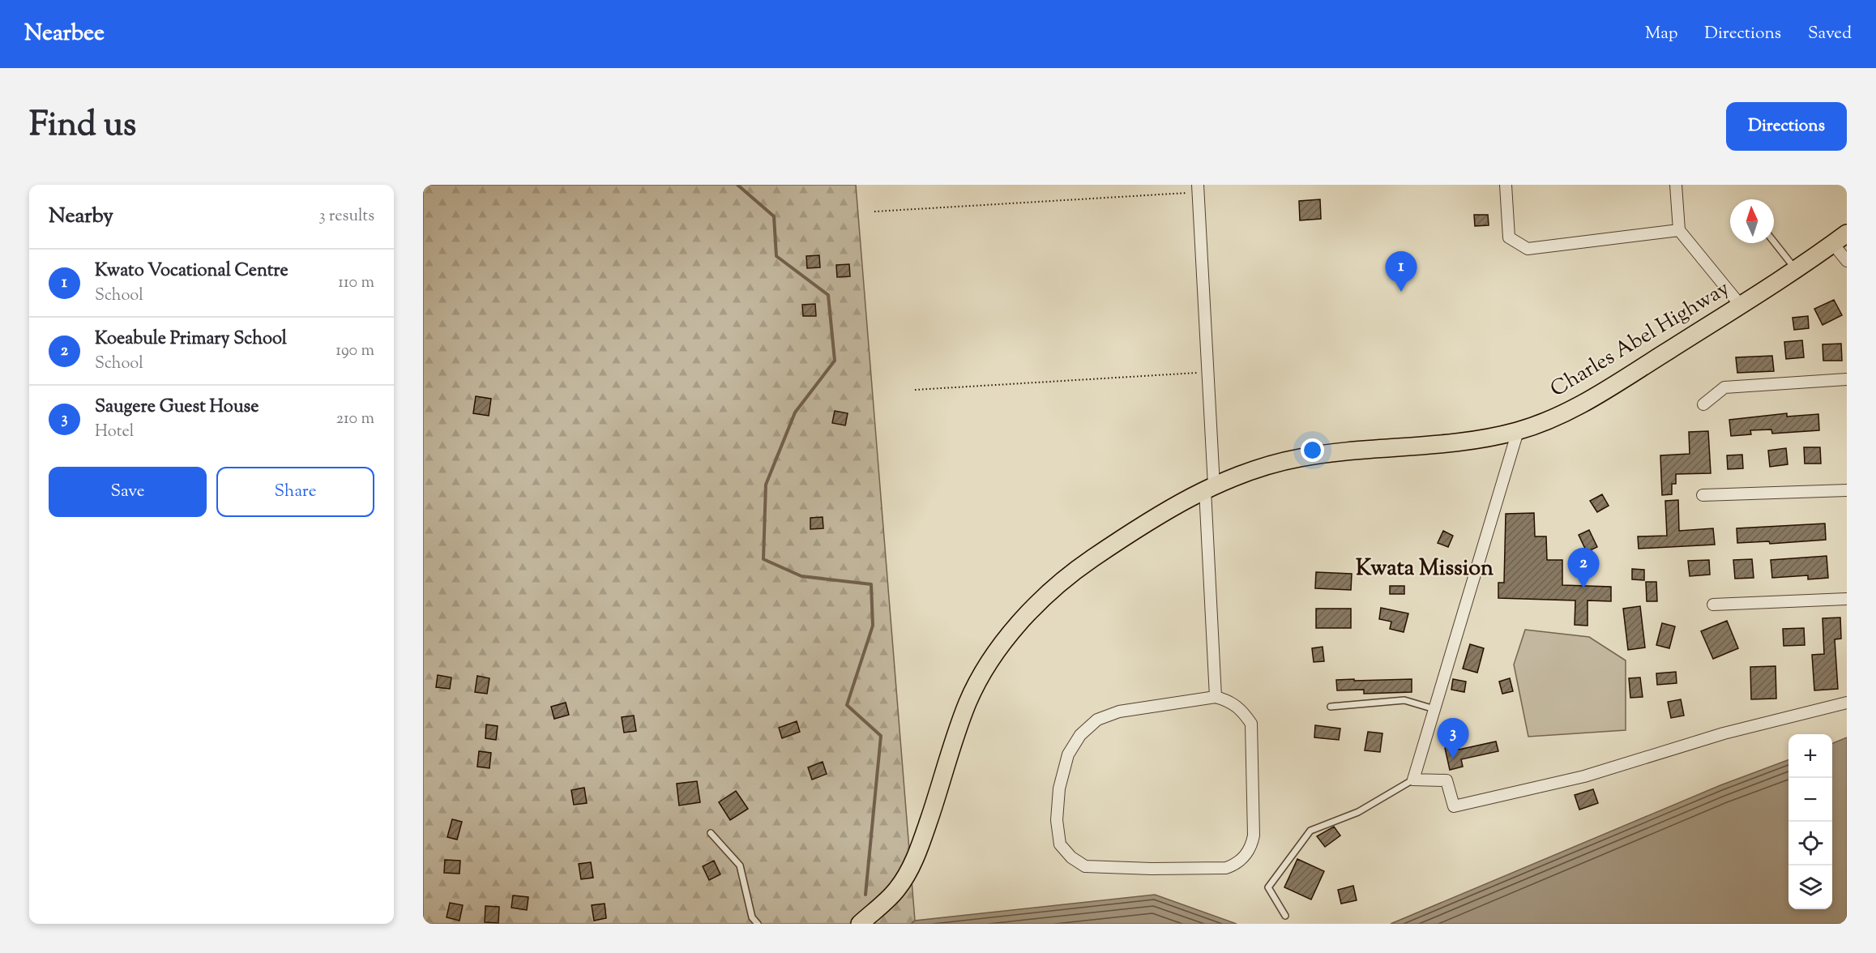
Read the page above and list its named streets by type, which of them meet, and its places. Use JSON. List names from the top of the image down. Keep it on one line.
{"streets":{"main road":["Charles Abel Highway"]},"districts":["Kwata Mission"],"north":"top","page":{"header":"Nearbee","nav":["Map","Directions","Saved"],"title":"Find us","buttons":["Directions",["Save","Share"]],"heading":["Nearby","3 results"],"list":[{"mark":"1","name":"Kwato Vocational Centre","note":"School","value":"110 m"},{"mark":"2","name":"Koeabule Primary School","note":"School","value":"190 m"},{"mark":"3","name":"Saugere Guest House","note":"Hotel","value":"210 m"}],"pins":["1","2","3"],"map_buttons":["+","−"]}}
